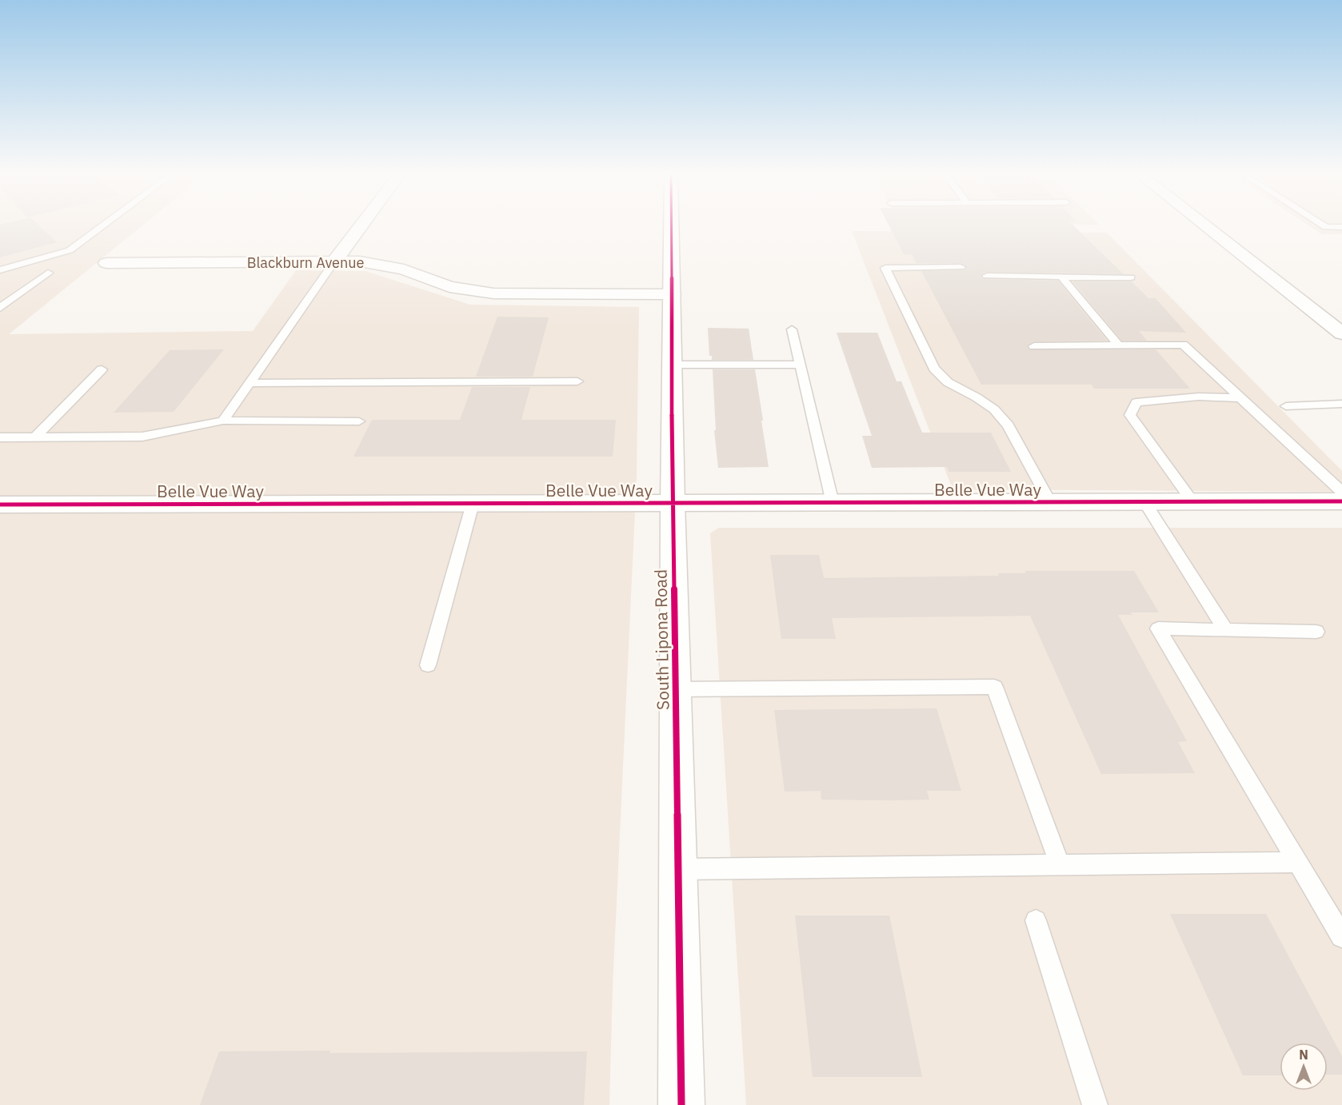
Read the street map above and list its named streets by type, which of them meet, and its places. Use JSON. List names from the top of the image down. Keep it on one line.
{"streets":{"street":["Blackburn Avenue","Belle Vue Way","South Lipona Road"]},"crossings":[["Blackburn Avenue","South Lipona Road"],["Belle Vue Way","South Lipona Road"]],"north":"top"}
